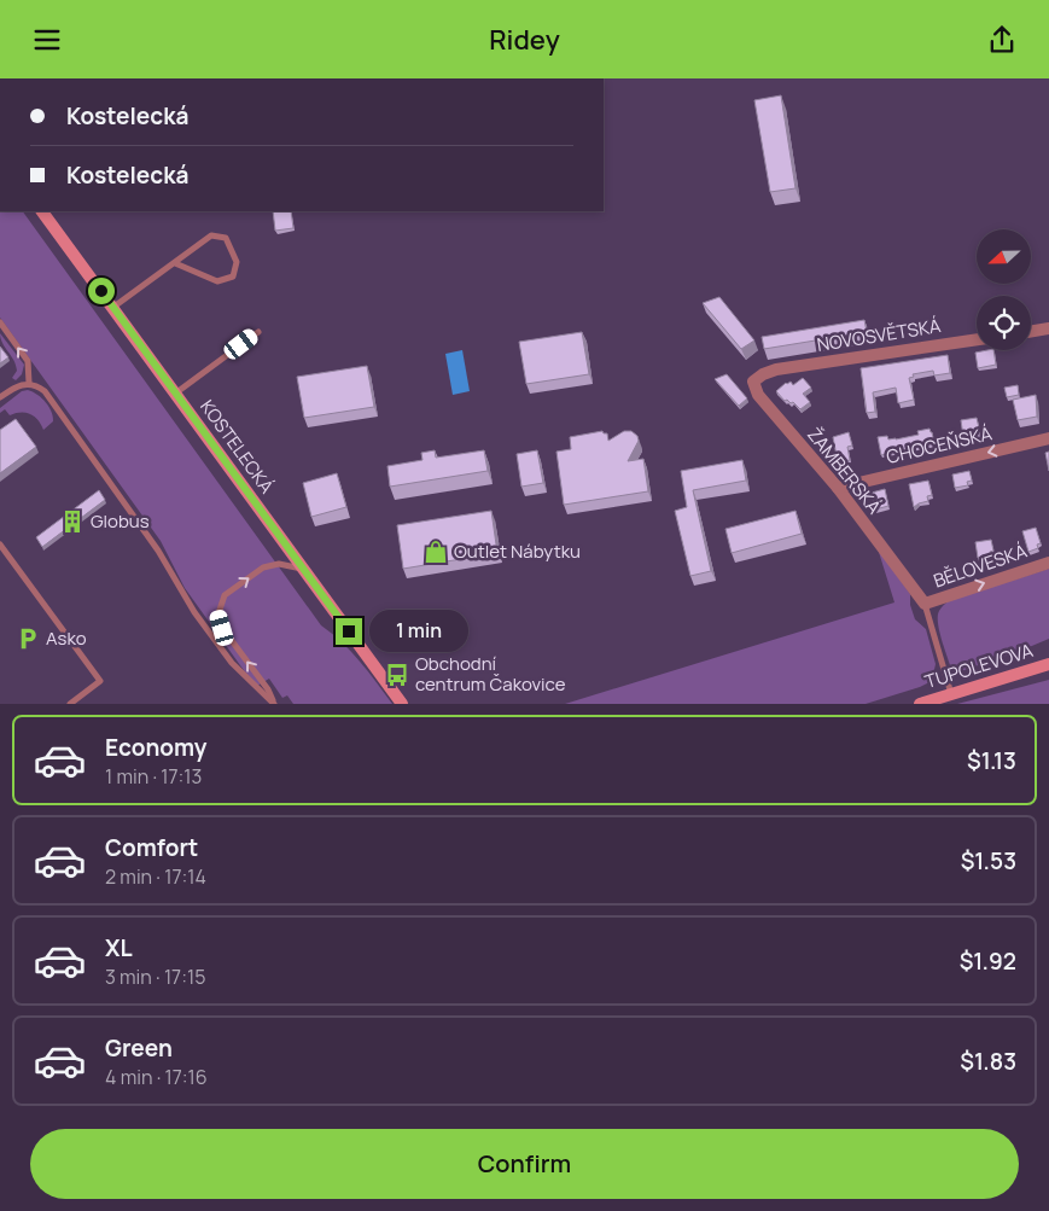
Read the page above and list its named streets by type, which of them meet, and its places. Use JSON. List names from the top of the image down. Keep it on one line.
{"streets":{"street":["NOVOSVĚTSKÁ","CHOCEŇSKÁ","KOSTELECKÁ","ŽAMBERSKÁ","BĚLOVESKÁ","TUPOLEVOVA"]},"crossings":[["NOVOSVĚTSKÁ","ŽAMBERSKÁ"],["CHOCEŇSKÁ","ŽAMBERSKÁ"],["ŽAMBERSKÁ","BĚLOVESKÁ"]],"one_way":["CHOCEŇSKÁ","BĚLOVESKÁ"],"places":{"building":["Globus"],"shop":["Outlet Nábytku"],"parking":["Asko"],"bus stop":["Obchodní centrum Čakovice"]},"north":"left","page":{"header":"Ridey","banner":["Kostelecká","Kostelecká"],"bubble":"1 min","list":[{"name":"Economy","note":"1 min · 17:13","value":"$1.13"},{"name":"Comfort","note":"2 min · 17:14","value":"$1.53"},{"name":"XL","note":"3 min · 17:15","value":"$1.92"},{"name":"Green","note":"4 min · 17:16","value":"$1.83"}],"buttons":"Confirm"}}
